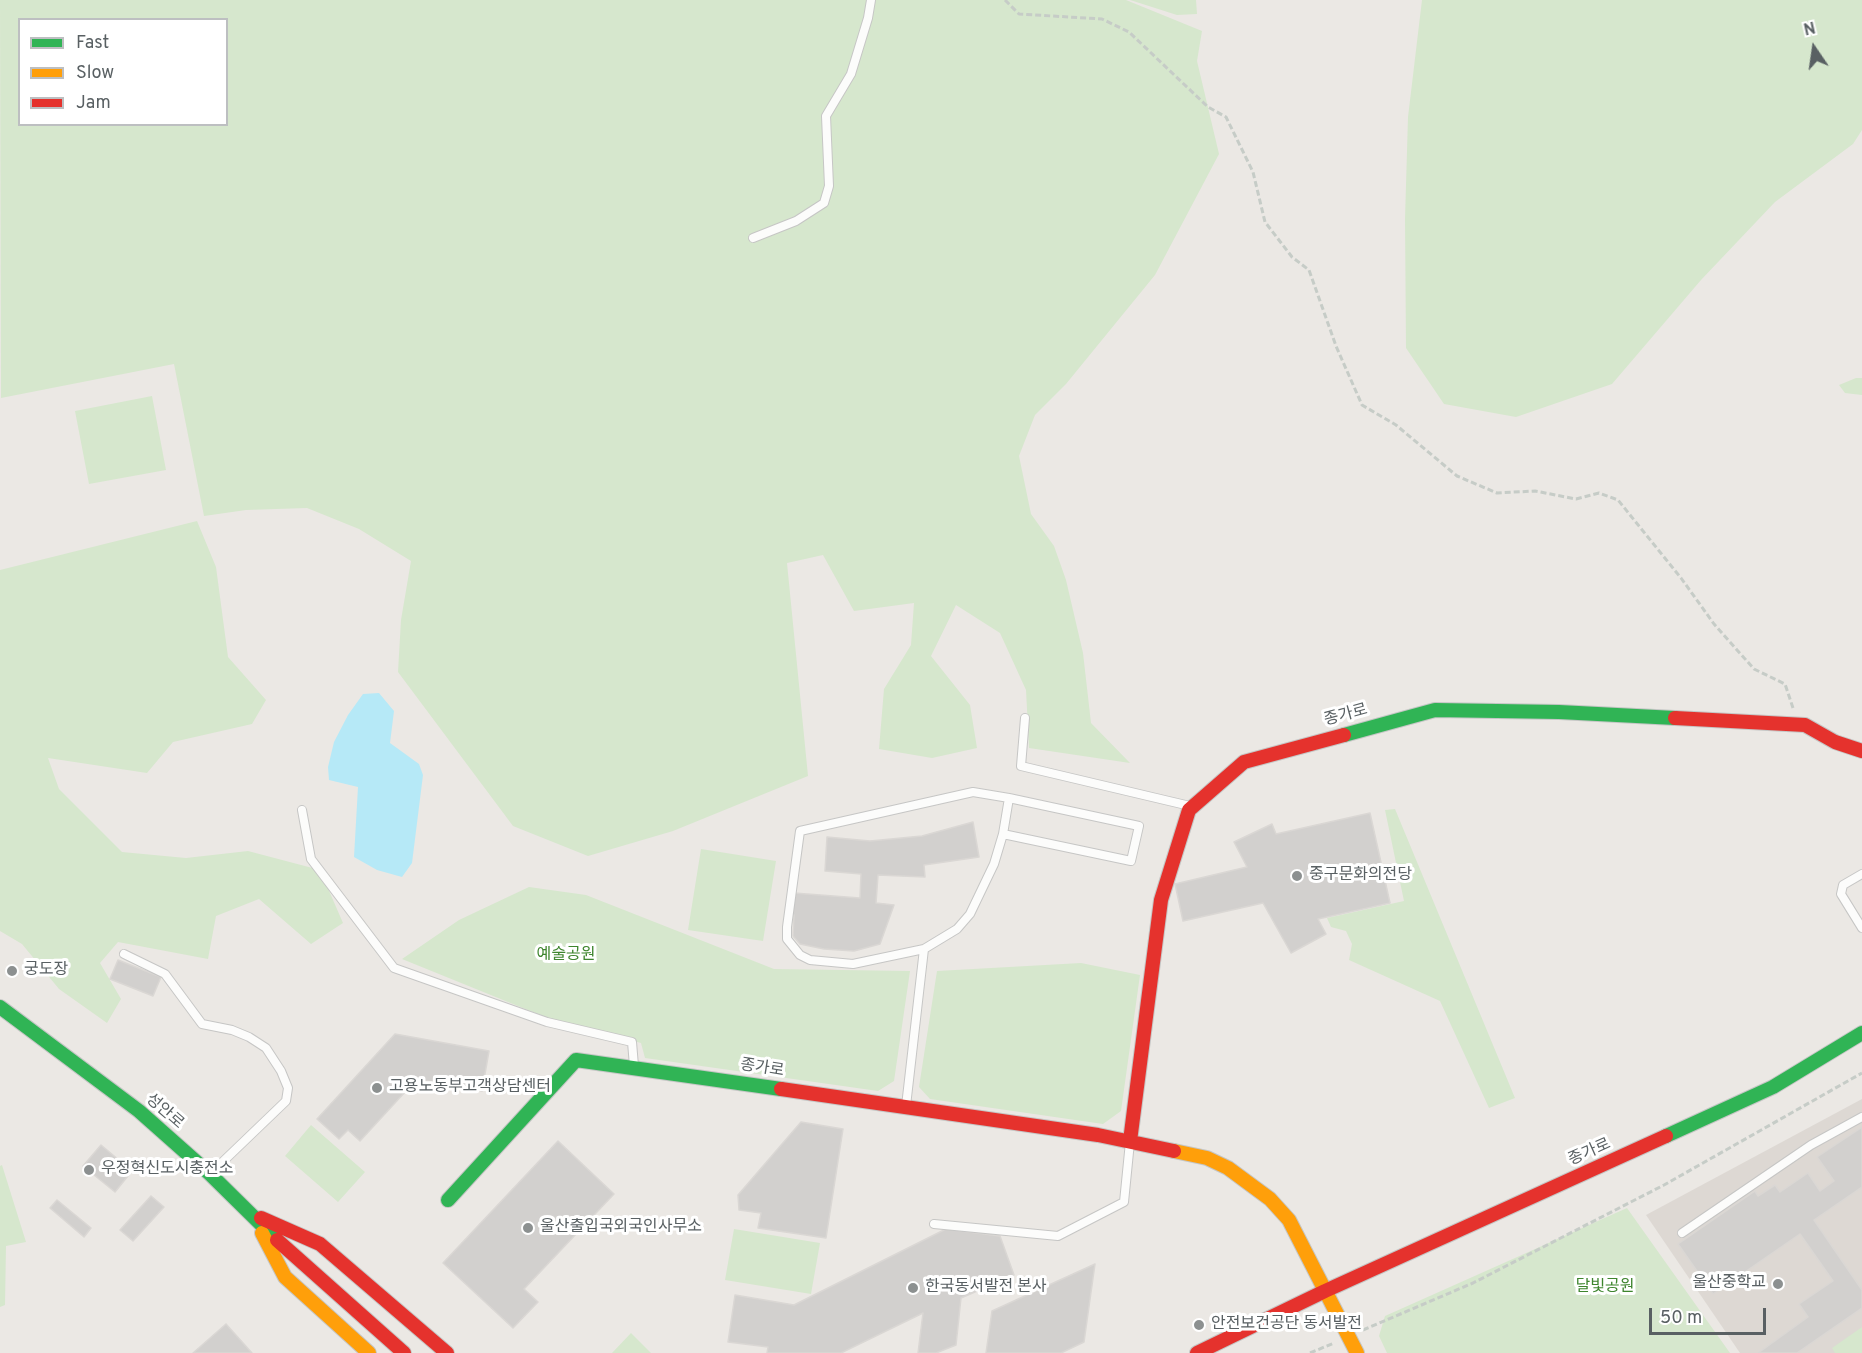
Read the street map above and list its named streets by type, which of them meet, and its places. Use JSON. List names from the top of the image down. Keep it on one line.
{"streets":{"street":["종가로","성안로"]},"parks":["예술공원","달빛공원"],"places":["중구문화의전당","궁도장","고용노동부고객상담센터","우정혁신도시충전소","울산출입국외국인사무소","울산중학교","한국동서발전 본사","안전보건공단 동서발전"],"legend":["Fast","Slow","Jam"],"scale_bar":"50 m","north":"top"}
